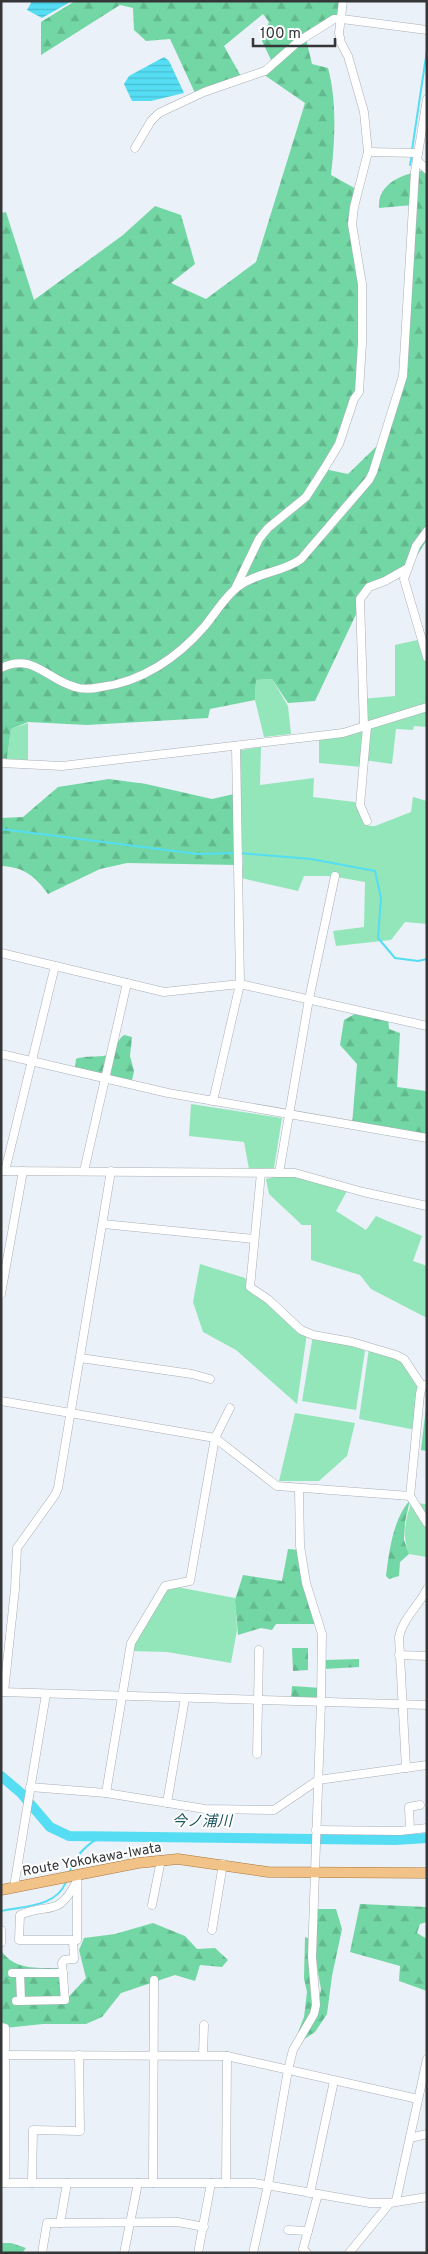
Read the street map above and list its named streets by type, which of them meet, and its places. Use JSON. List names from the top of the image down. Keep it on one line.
{"streets":{"main road":["Route Yokokawa-Iwata"]},"water":["今ノ浦川"],"scale_bar":"100 m"}
